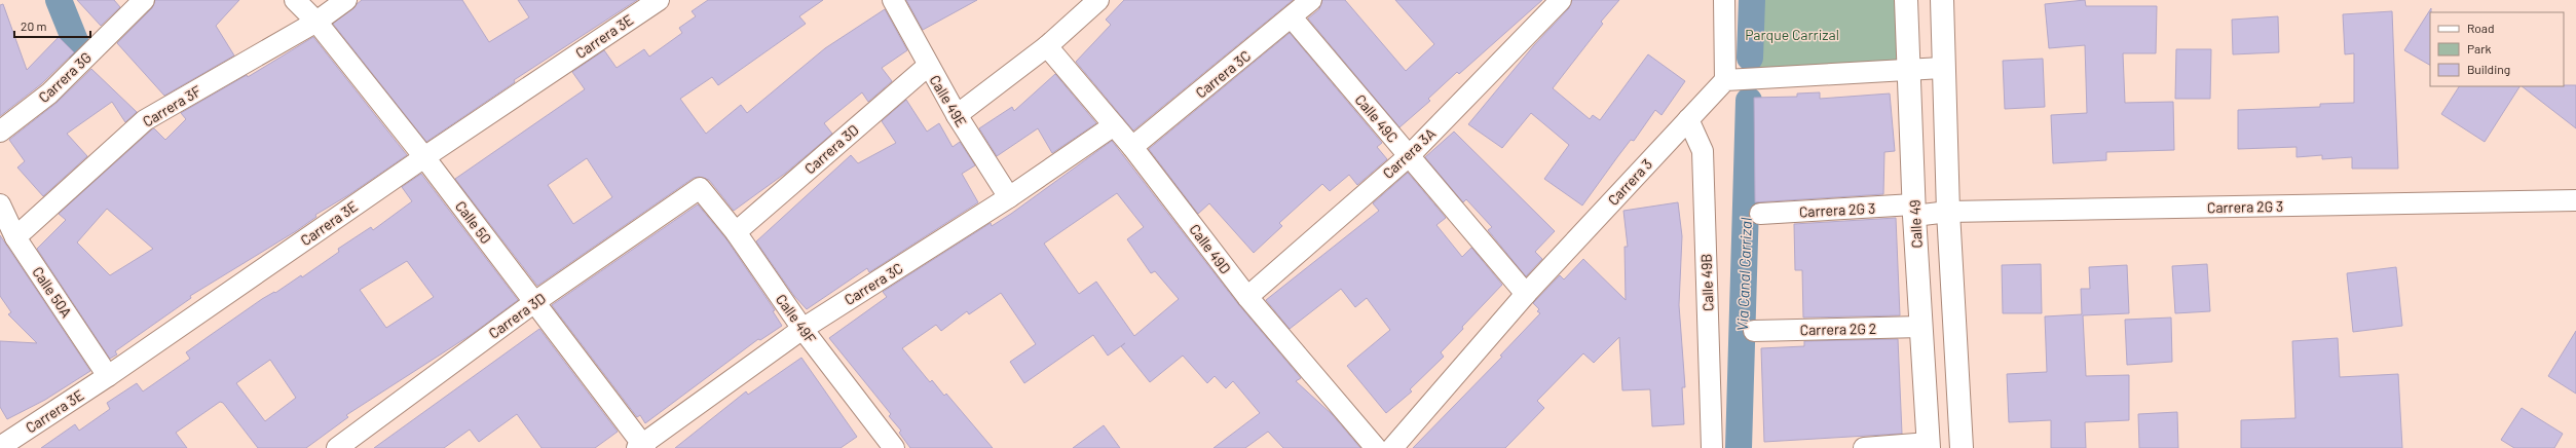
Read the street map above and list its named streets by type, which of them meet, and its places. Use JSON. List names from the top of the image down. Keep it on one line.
{"streets":{"street":["Carrera 3E","Carrera 3C","Carrera 3G","Calle 49E","Carrera 3F","Calle 49C","Carrera 3D","Carrera 3A","Carrera 3","Carrera 2G 3","Calle 50","Calle 49","Calle 49D","Calle 49B","Calle 50A","Calle 49F","Carrera 2G 2"]},"crossings":[["Carrera 3E","Calle 50"],["Carrera 3E","Calle 50A"],["Carrera 3C","Calle 49E"],["Carrera 3C","Calle 49C"],["Carrera 3C","Calle 50"],["Carrera 3C","Calle 49D"],["Carrera 3C","Calle 49F"],["Calle 49E","Carrera 3D"],["Carrera 3F","Calle 50"],["Carrera 3F","Calle 50A"],["Calle 49C","Carrera 3A"],["Calle 49C","Carrera 3"],["Carrera 3D","Calle 50"],["Carrera 3D","Calle 49F"],["Carrera 3A","Calle 49D"],["Carrera 3","Calle 49B"],["Carrera 2G 3","Calle 49"],["Calle 49","Carrera 2G 2"]],"water":["Via Canal Carrizal"],"parks":["Parque Carrizal"],"legend":["Road","Park","Building"],"scale_bar":"20 m"}
